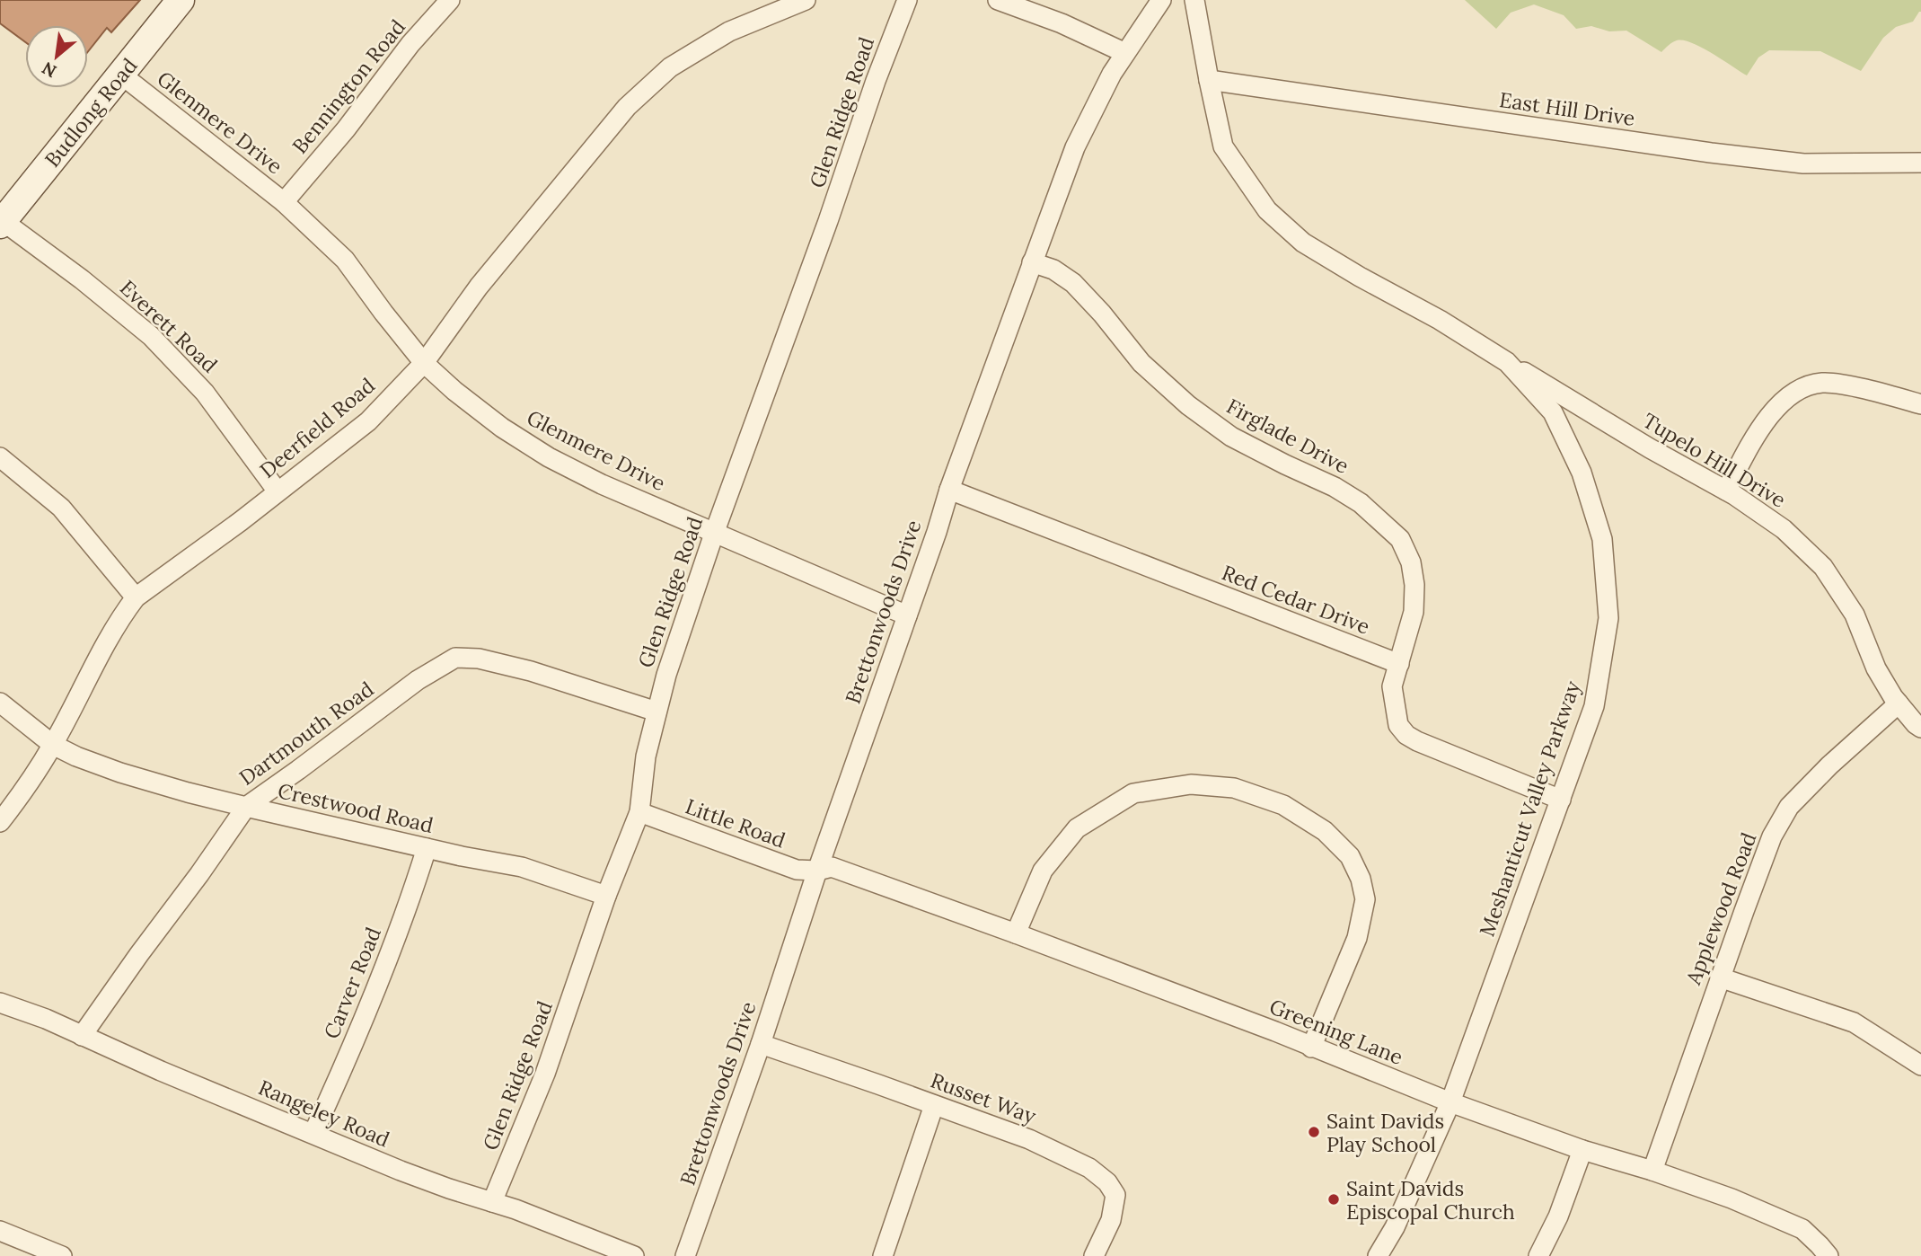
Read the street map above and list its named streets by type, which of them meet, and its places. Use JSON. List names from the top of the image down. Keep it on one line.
{"streets":{"main road":["Budlong Road"],"street":["Bennington Road","East Hill Drive","Glen Ridge Road","Glenmere Drive","Everett Road","Deerfield Road","Firglade Drive","Tupelo Hill Drive","Red Cedar Drive","Brettonwoods Drive","Dartmouth Road","Crestwood Road","Meshanticut Valley Parkway","Little Road","Applewood Road","Carver Road","Greening Lane","Russet Way","Rangeley Road"]},"crossings":[["Bennington Road","Glenmere Drive"],["East Hill Drive","Meshanticut Valley Parkway"],["Budlong Road","Glenmere Drive"],["Budlong Road","Everett Road"],["Glen Ridge Road","Glenmere Drive"],["Glen Ridge Road","Dartmouth Road"],["Glen Ridge Road","Crestwood Road"],["Glen Ridge Road","Little Road"],["Glen Ridge Road","Rangeley Road"],["Glenmere Drive","Deerfield Road"],["Glenmere Drive","Brettonwoods Drive"],["Everett Road","Deerfield Road"],["Deerfield Road","Crestwood Road"],["Firglade Drive","Red Cedar Drive"],["Firglade Drive","Brettonwoods Drive"],["Tupelo Hill Drive","Meshanticut Valley Parkway"],["Tupelo Hill Drive","Applewood Road"],["Red Cedar Drive","Brettonwoods Drive"],["Brettonwoods Drive","Little Road"],["Brettonwoods Drive","Greening Lane"],["Brettonwoods Drive","Russet Way"],["Dartmouth Road","Crestwood Road"],["Dartmouth Road","Rangeley Road"],["Crestwood Road","Carver Road"],["Meshanticut Valley Parkway","Greening Lane"],["Little Road","Greening Lane"],["Applewood Road","Greening Lane"],["Carver Road","Rangeley Road"]],"places":["Saint Davids Play School","Saint Davids Episcopal Church"],"north":"bottom left"}
